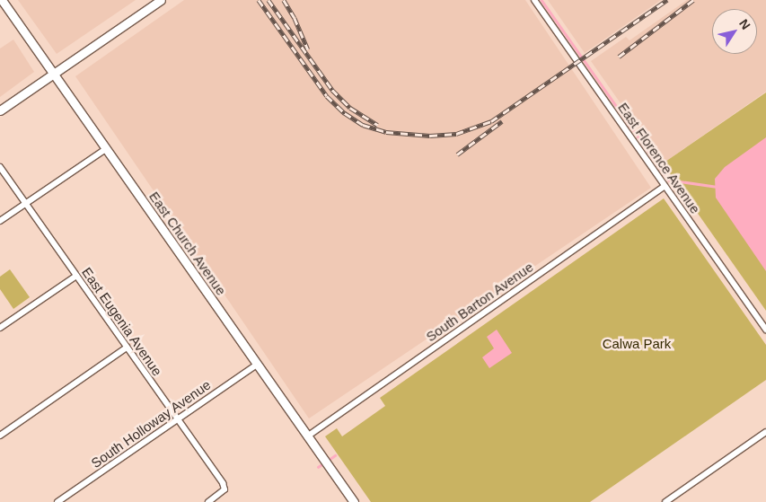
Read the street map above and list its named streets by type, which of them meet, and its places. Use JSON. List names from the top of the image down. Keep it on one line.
{"streets":{"main road":["East Church Avenue"],"street":["East Florence Avenue","South Barton Avenue","East Eugenia Avenue","South Holloway Avenue"]},"crossings":[["East Florence Avenue","South Barton Avenue"],["East Church Avenue","South Barton Avenue"],["East Church Avenue","South Holloway Avenue"],["East Eugenia Avenue","South Holloway Avenue"]],"parks":["Calwa Park"],"north":"top right"}
